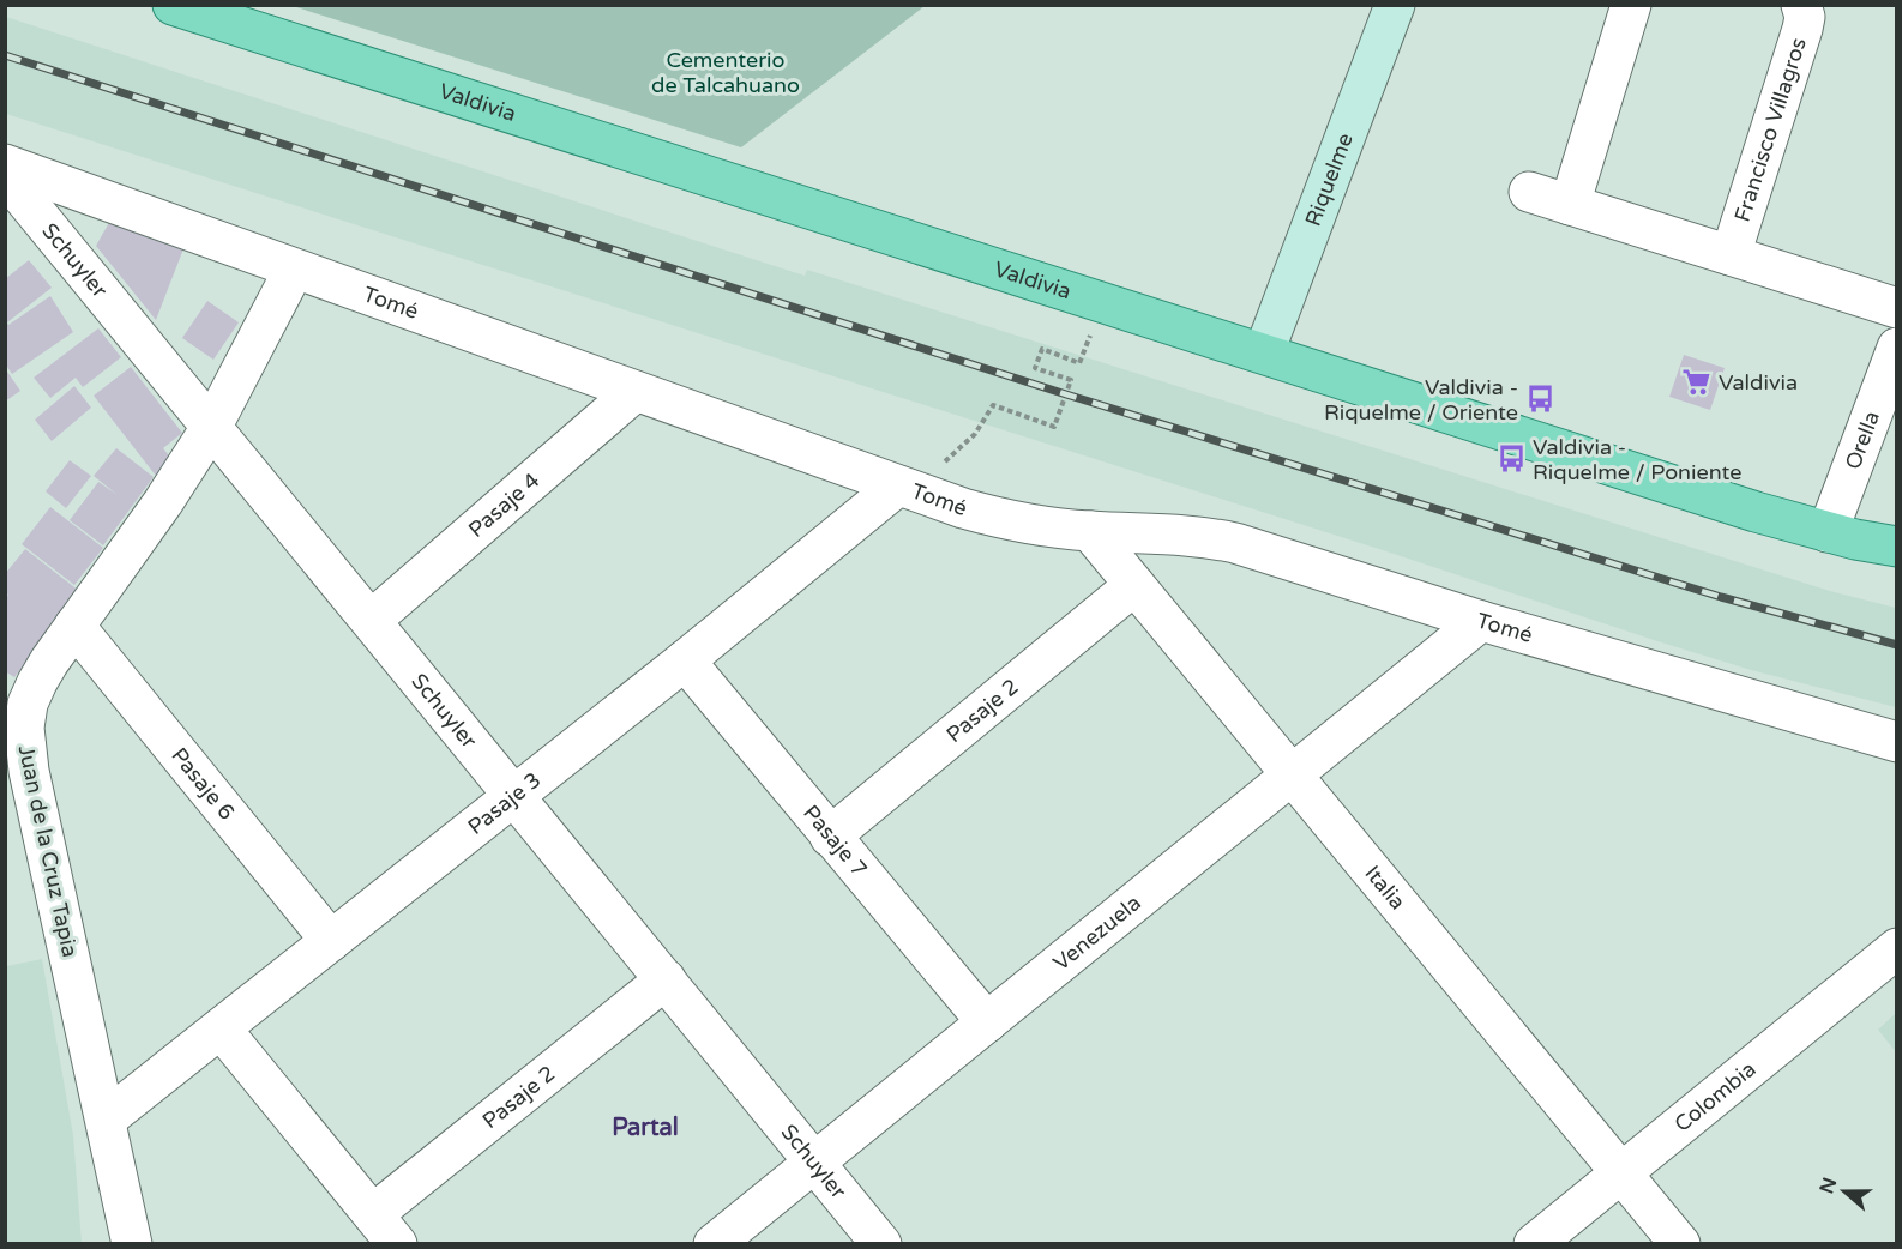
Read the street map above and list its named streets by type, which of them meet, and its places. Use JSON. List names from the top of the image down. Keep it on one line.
{"streets":{"main road":["Valdivia"],"street":["Francisco Villagros","Riquelme","Schuyler","Tomé","Orella","Pasaje 4","Pasaje 2","Pasaje 6","Pasaje 3","Pasaje 7","Juan de la Cruz Tapia","Italia","Venezuela","Colombia"]},"crossings":[["Valdivia","Riquelme"],["Valdivia","Orella"],["Schuyler","Pasaje 4"],["Schuyler","Pasaje 2"],["Schuyler","Pasaje 3"],["Schuyler","Juan de la Cruz Tapia"],["Schuyler","Venezuela"],["Tomé","Pasaje 4"],["Tomé","Pasaje 3"],["Tomé","Juan de la Cruz Tapia"],["Tomé","Italia"],["Tomé","Venezuela"],["Pasaje 2","Pasaje 7"],["Pasaje 2","Italia"],["Pasaje 6","Pasaje 3"],["Pasaje 6","Juan de la Cruz Tapia"],["Pasaje 3","Pasaje 7"],["Pasaje 3","Juan de la Cruz Tapia"],["Pasaje 7","Venezuela"],["Italia","Venezuela"],["Italia","Colombia"]],"districts":["Partal"],"parks":["Cementerio de Talcahuano"],"places":{"supermarket":["Valdivia"],"bus stop":["Valdivia - Riquelme / Oriente","Valdivia - Riquelme / Poniente"]},"north":"left"}
